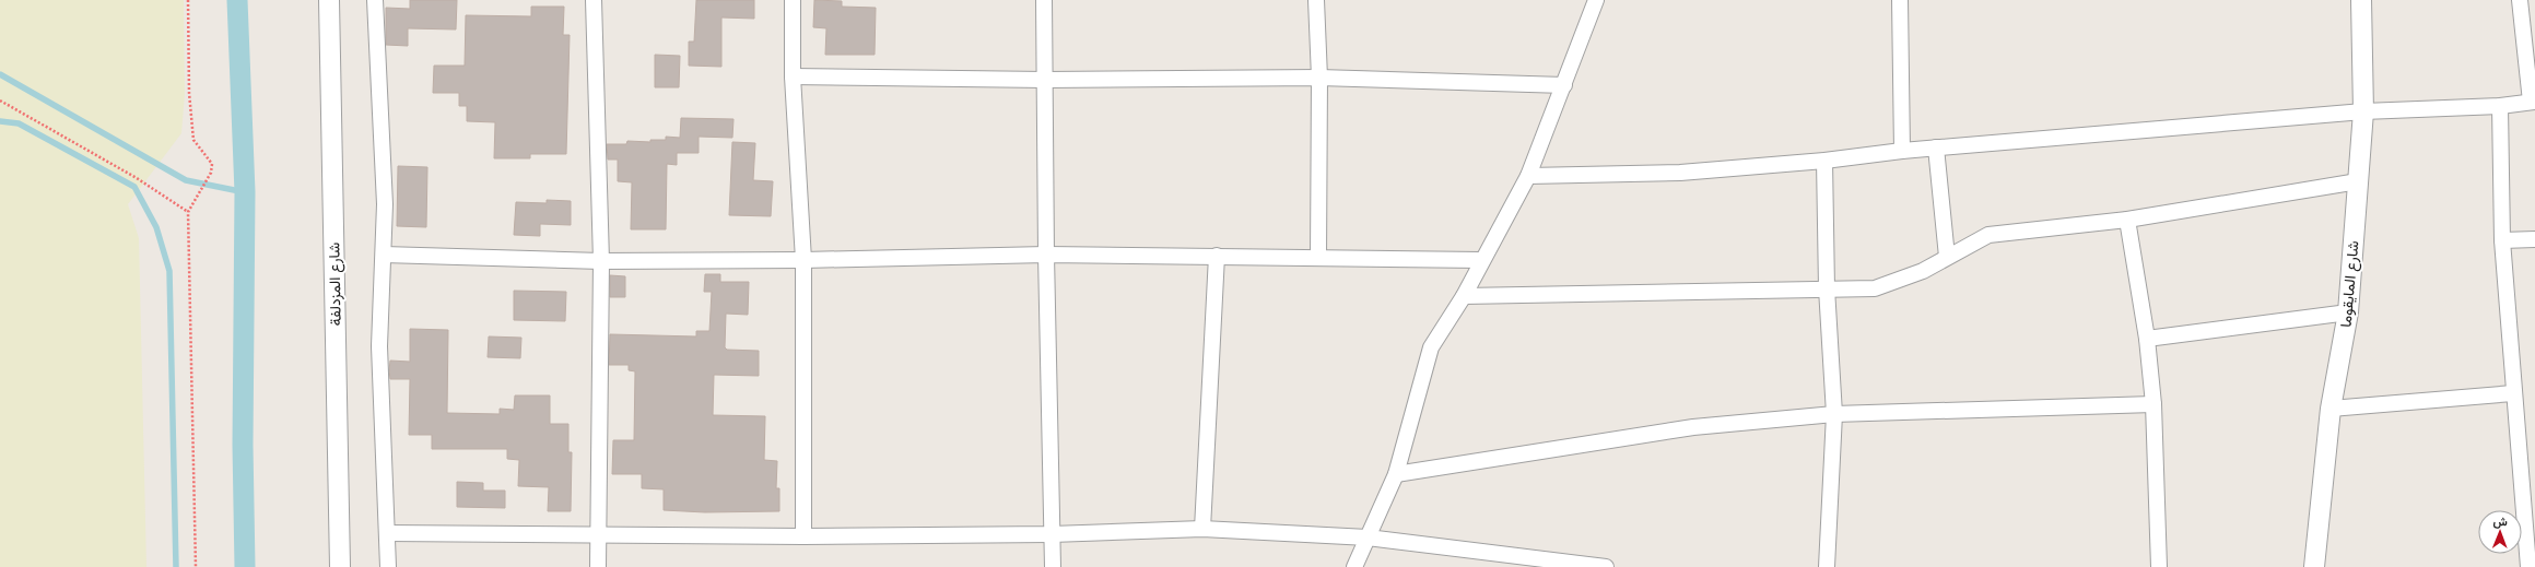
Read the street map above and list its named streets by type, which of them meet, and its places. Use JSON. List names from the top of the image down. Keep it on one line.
{"streets":{"street":["شارع المزدلفة","شارع المايقوما"]},"north":"top"}
